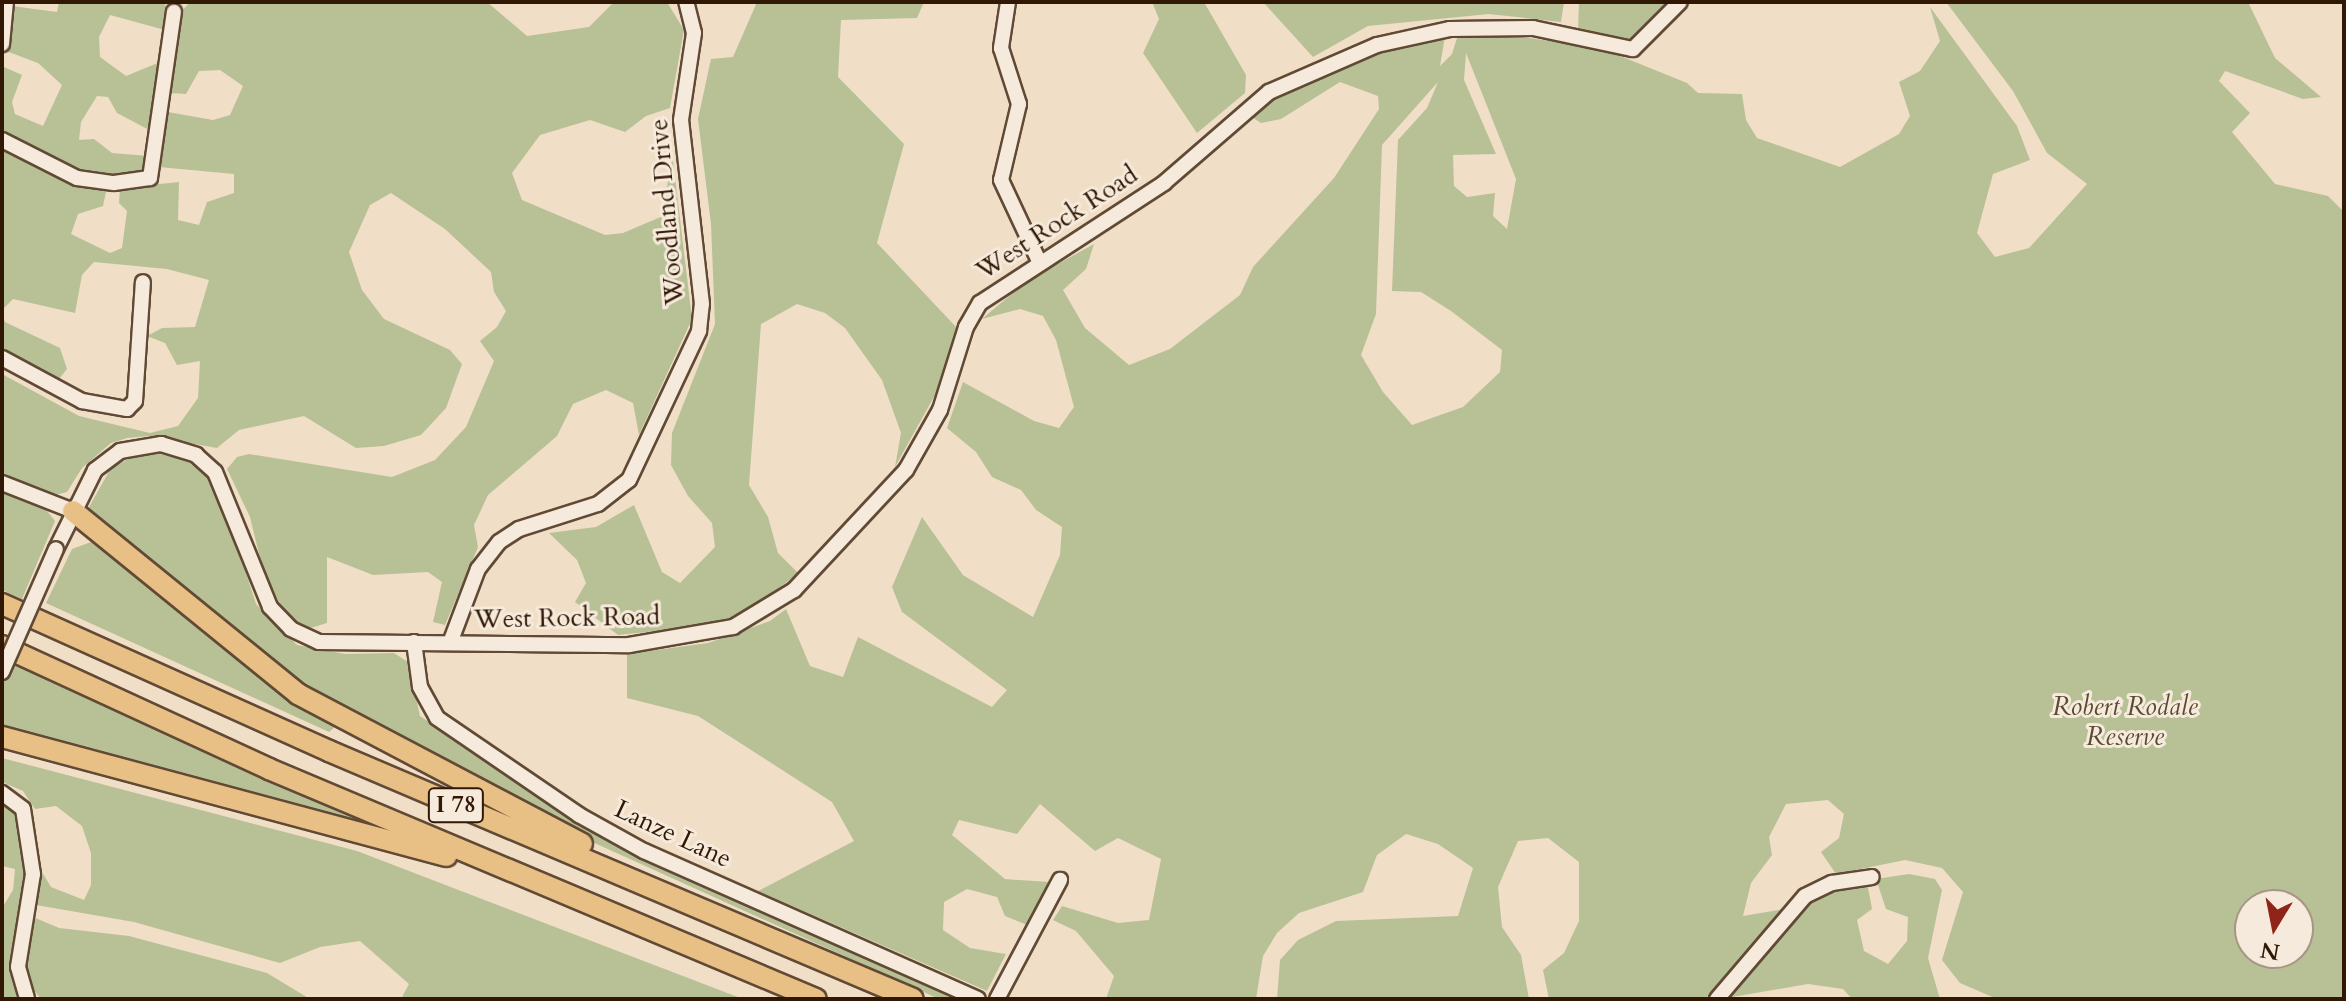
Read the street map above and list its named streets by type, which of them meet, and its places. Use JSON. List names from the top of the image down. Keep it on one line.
{"streets":{"highway":["I 78"],"street":["Woodland Drive","West Rock Road","Lanze Lane"]},"crossings":[["Woodland Drive","West Rock Road"],["West Rock Road","Lanze Lane"]],"parks":["Robert Rodale Reserve"],"north":"bottom"}
